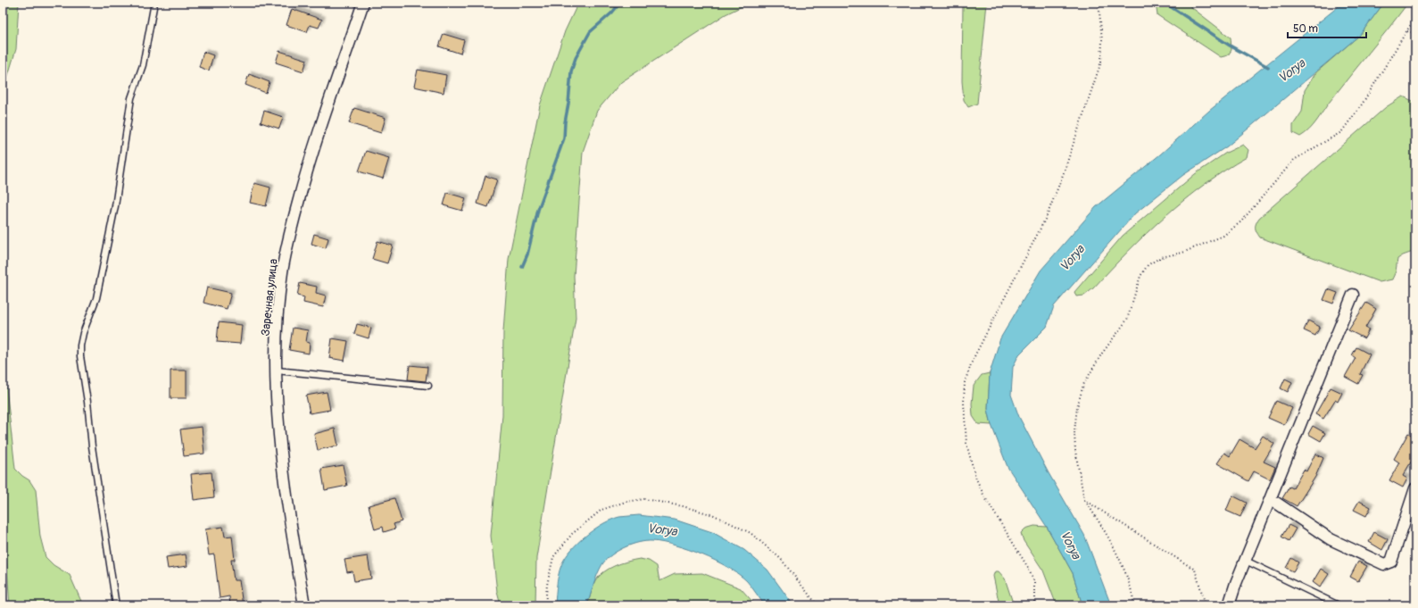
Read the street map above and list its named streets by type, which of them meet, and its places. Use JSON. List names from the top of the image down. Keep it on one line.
{"streets":{"street":["Заречная улица"]},"water":["Vorya"],"scale_bar":"50 m"}
